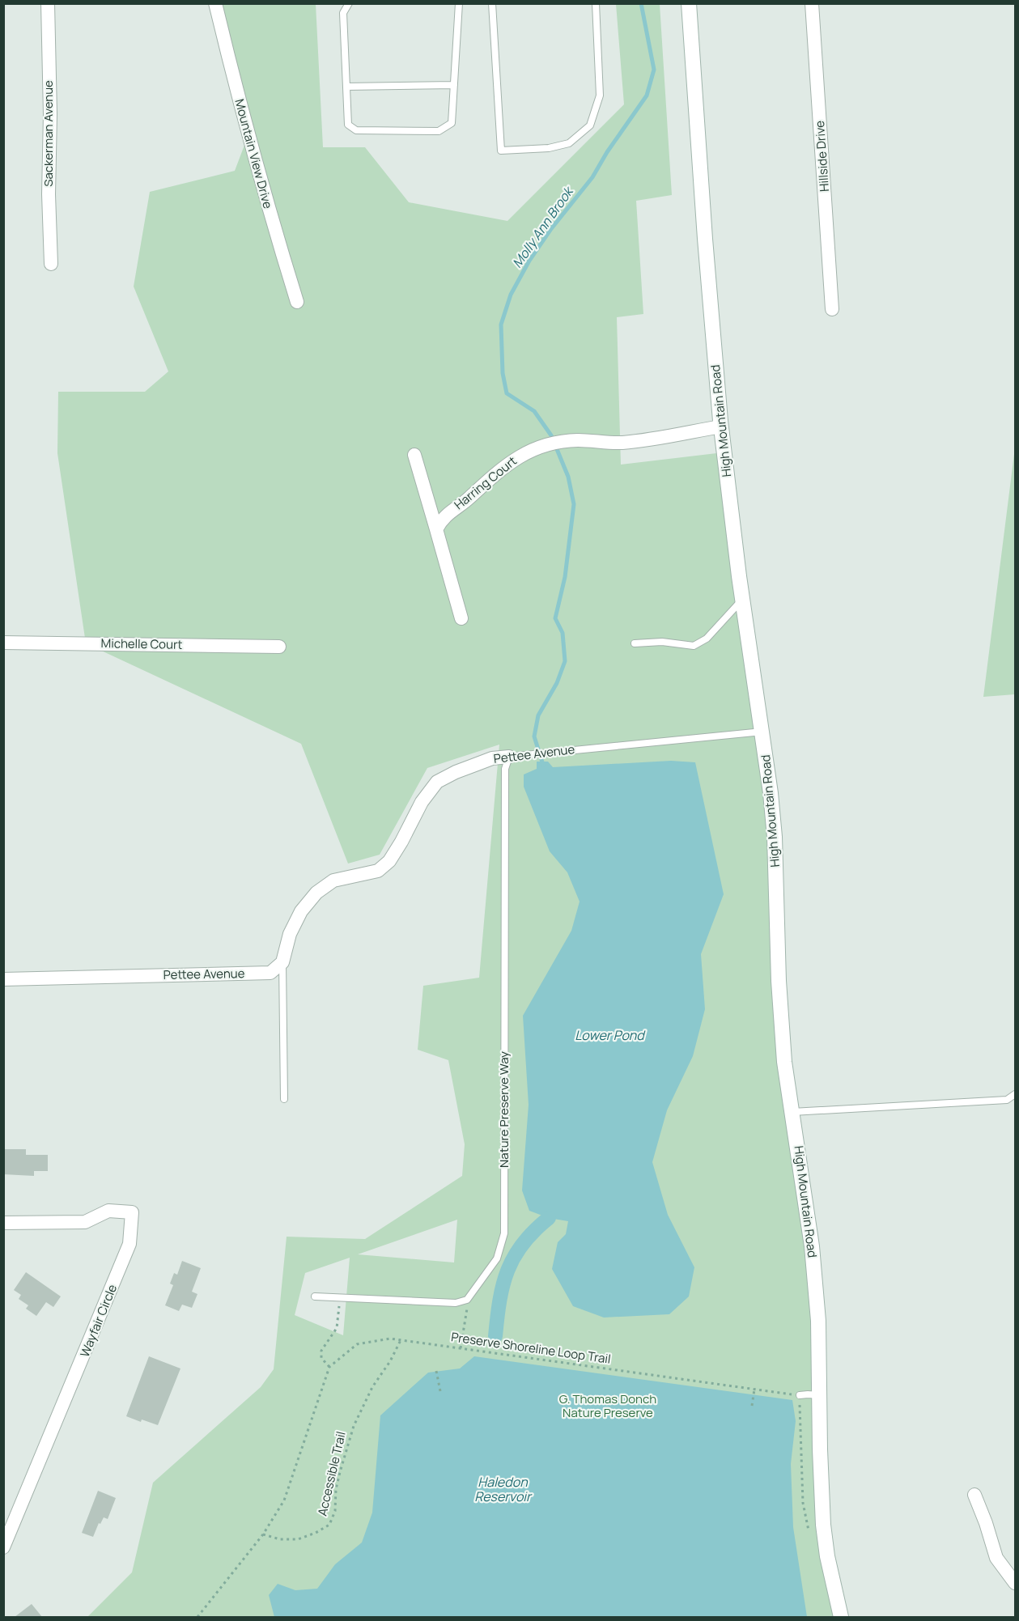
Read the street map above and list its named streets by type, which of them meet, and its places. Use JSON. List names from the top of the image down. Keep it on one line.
{"streets":{"main road":["High Mountain Road"],"street":["Sackerman Avenue","Mountain View Drive","Hillside Drive","Harring Court","Michelle Court","Pettee Avenue","Wayfair Circle"],"lane":["Nature Preserve Way"],"path":["Preserve Shoreline Loop Trail","Accessible Trail"]},"crossings":[["High Mountain Road","Harring Court"],["High Mountain Road","Pettee Avenue"],["Pettee Avenue","Nature Preserve Way"],["Preserve Shoreline Loop Trail","Accessible Trail"]],"water":["Molly Ann Brook","Lower Pond","Haledon Reservoir"],"parks":["G. Thomas Donch Nature Preserve"]}
